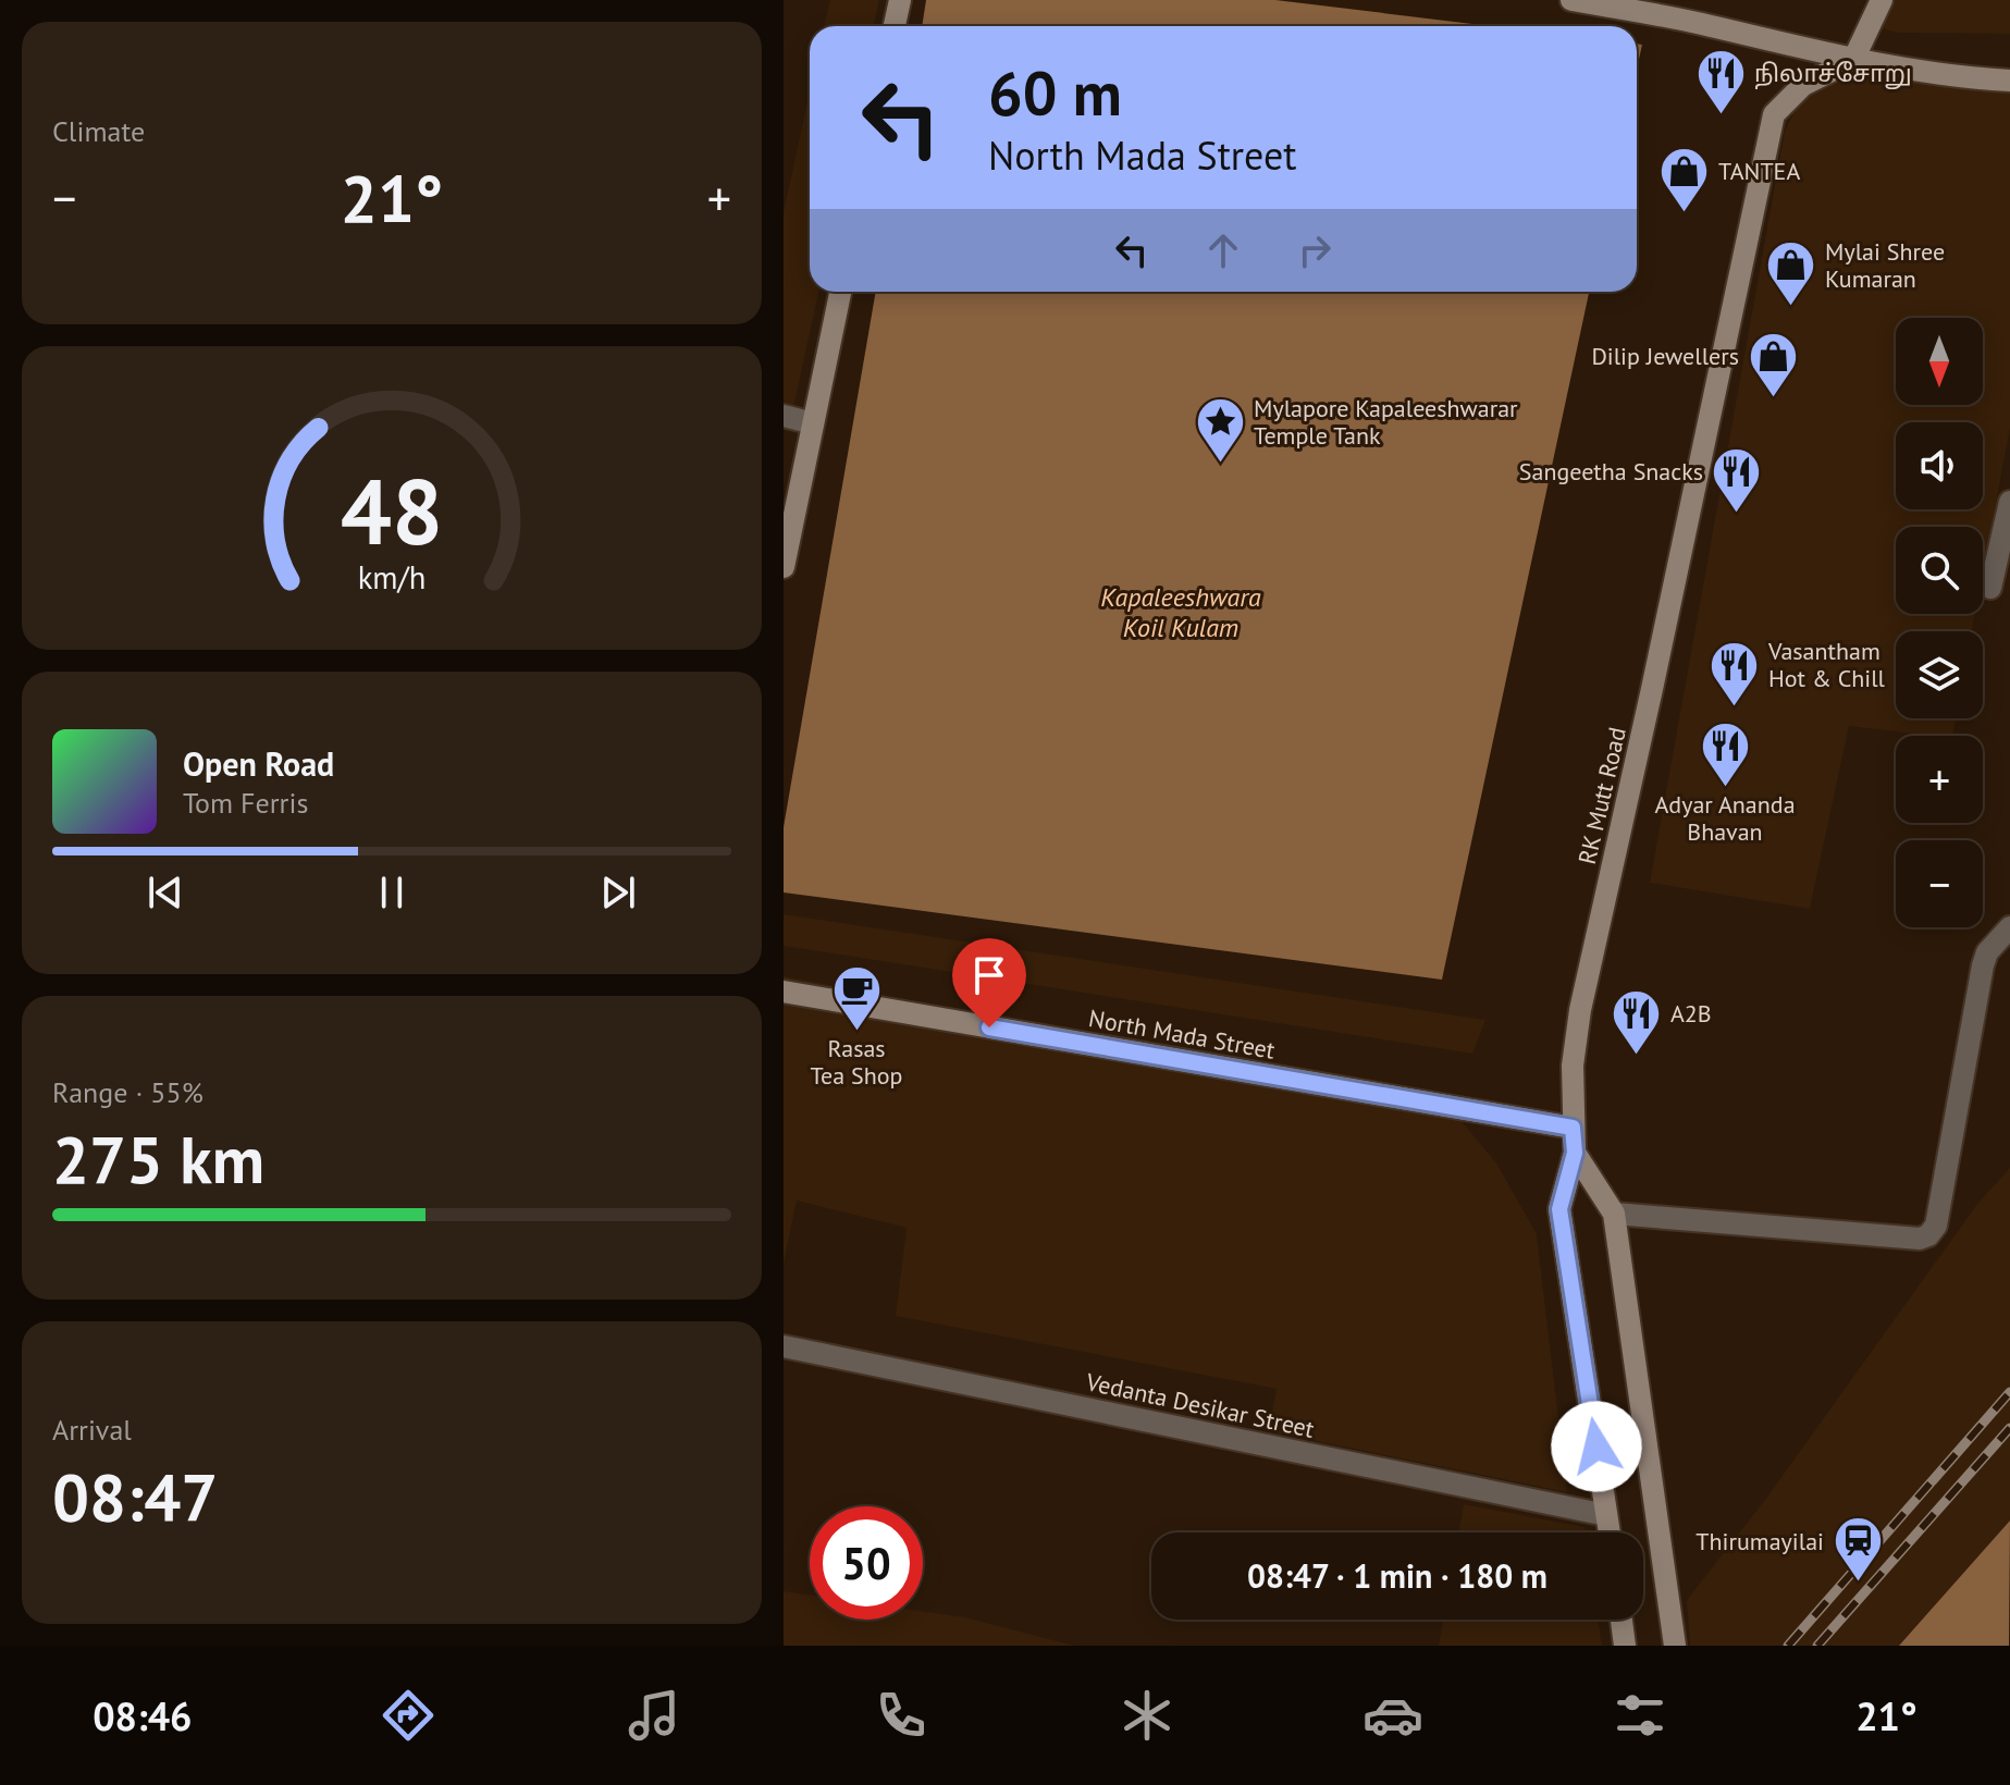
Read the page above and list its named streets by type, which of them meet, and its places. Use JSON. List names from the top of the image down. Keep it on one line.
{"streets":{"main road":["RK Mutt Road","North Mada Street"],"street":["Vedanta Desikar Street"]},"crossings":[["RK Mutt Road","North Mada Street"]],"water":["Kapaleeshwara Koil Kulam"],"places":{"restaurant":["நிலாச்சோறு","Sangeetha Snacks","Vasantham Hot & Chill","Adyar Ananda Bhavan","A2B"],"shop":["TANTEA","Mylai Shree Kumaran","Dilip Jewellers"],"place":["Mylapore Kapaleeshwarar Temple Tank"],"cafe":["Rasas Tea Shop"],"station":["Thirumayilai"]},"north":"bottom","page":{"tile":["Climate",["Range · 55%","275 km"],["Arrival","08:47"]],"turn":["60 m","North Mada Street"],"heat":["−","21°","+"],"map_buttons":["+","−"],"song":["Open Road","Tom Ferris"],"limit":"50","trip":"08:47 · 1 min · 180 m","tabs":["08:46","21°"],"gauge":["48","km/h"]}}
